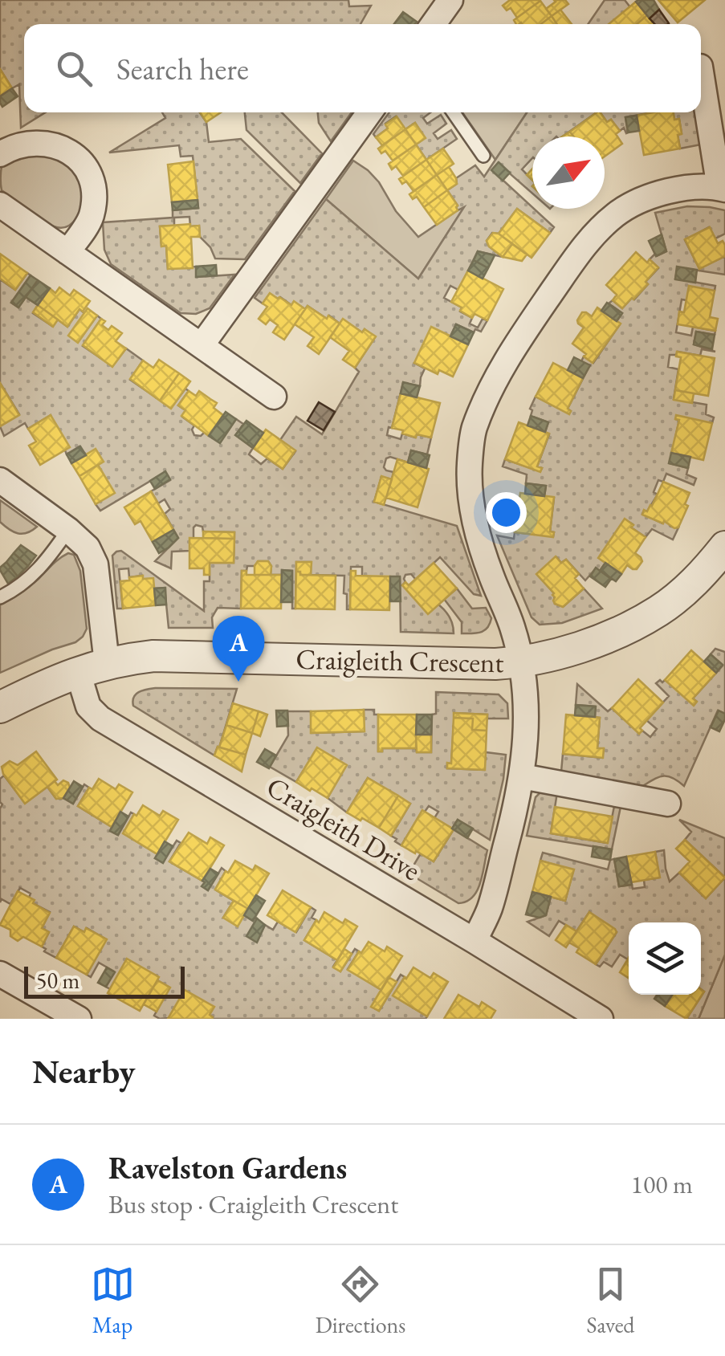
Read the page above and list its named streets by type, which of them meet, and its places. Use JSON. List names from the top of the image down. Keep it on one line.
{"streets":{"street":["Craigleith Crescent","Craigleith Drive"]},"crossings":[["Craigleith Crescent","Craigleith Drive"]],"scale_bar":"50 m","north":"top right","page":{"search":"Search here","pins":"A","scale":"50 m","heading":"Nearby","list":[{"mark":"A","name":"Ravelston Gardens","note":"Bus stop · Craigleith Crescent","value":"100 m"}],"nav":["Map","Directions","Saved"]}}
